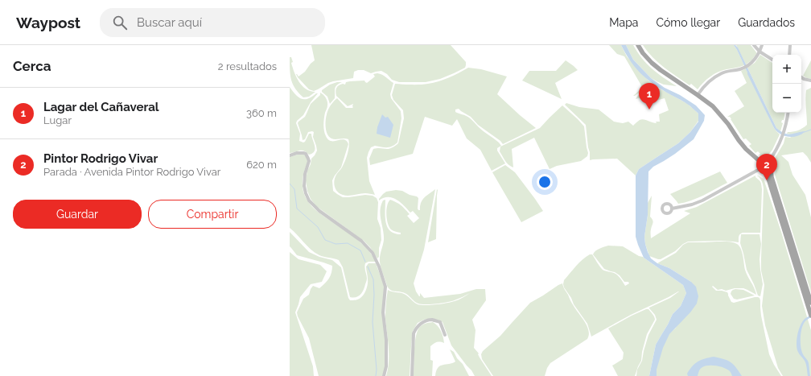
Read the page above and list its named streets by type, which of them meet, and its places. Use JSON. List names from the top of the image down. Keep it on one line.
{"page":{"header":"Waypost","search":"Buscar aquí","nav":["Mapa","Cómo llegar","Guardados"],"heading":["Cerca","2 resultados"],"map_buttons":["+","−"],"pins":["1","2"],"list":[{"mark":"1","name":"Lagar del Cañaveral","note":"Lugar","value":"360 m"},{"mark":"2","name":"Pintor Rodrigo Vivar","note":"Parada · Avenida Pintor Rodrigo Vivar","value":"620 m"}],"buttons":["Guardar","Compartir"]}}
